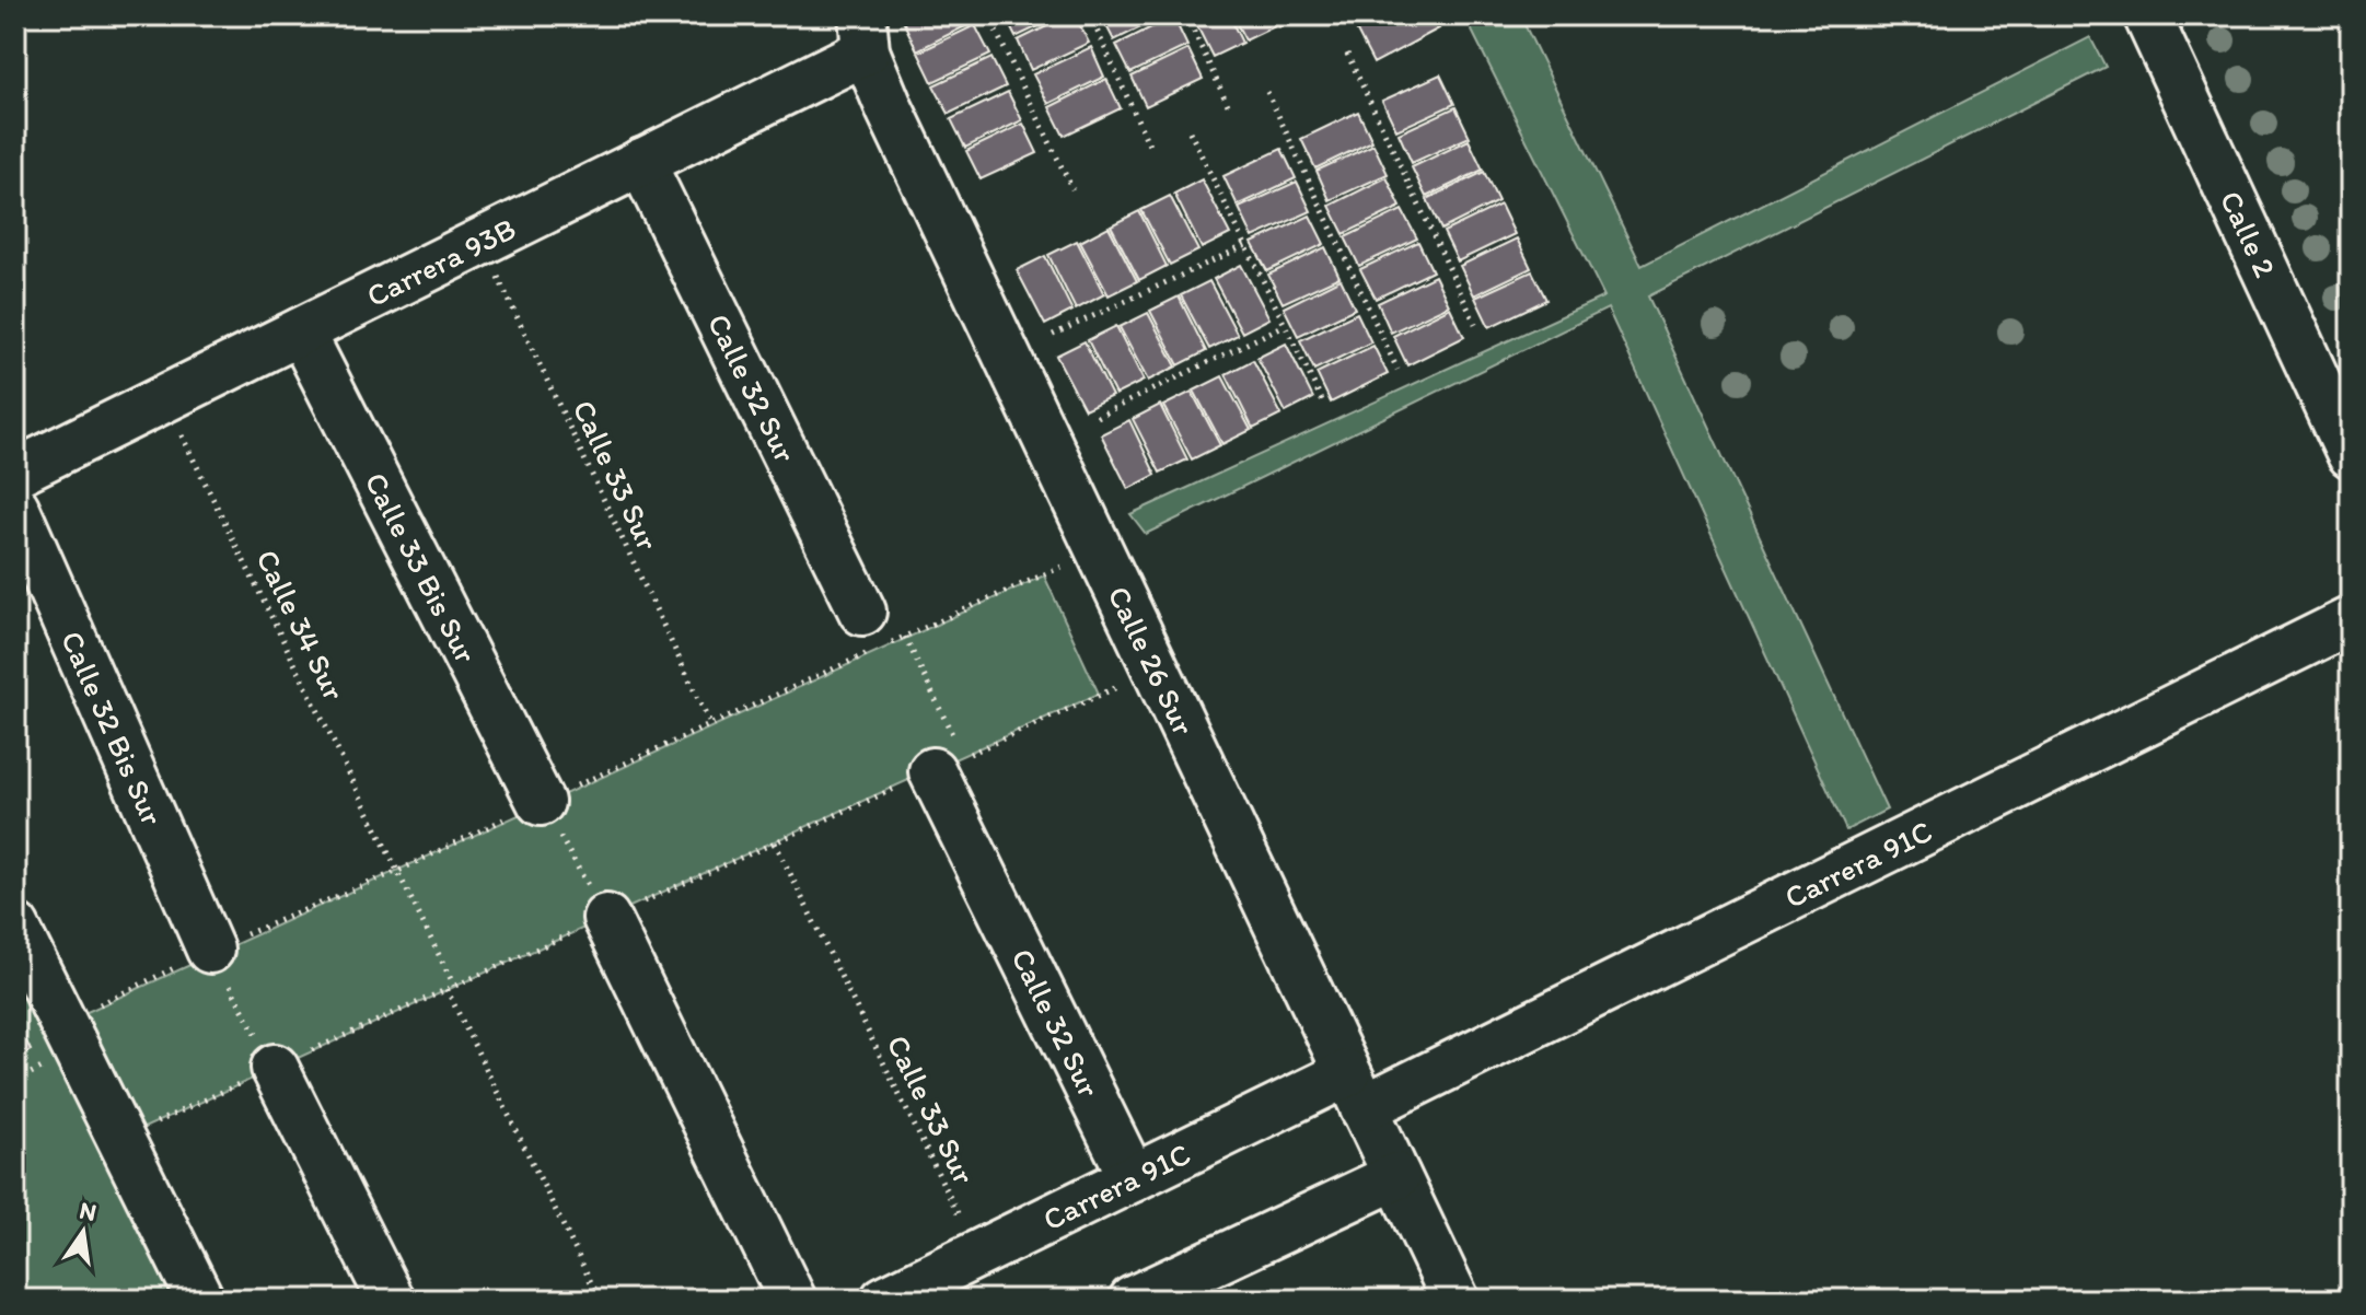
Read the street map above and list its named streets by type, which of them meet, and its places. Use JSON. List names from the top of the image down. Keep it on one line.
{"streets":{"street":["Calle 2","Carrera 93B","Calle 32 Sur","Calle 33 Bis Sur","Calle 26 Sur","Calle 32 Bis Sur","Carrera 91C"],"path":["Calle 33 Sur","Calle 34 Sur"]},"crossings":[["Carrera 93B","Calle 32 Sur"],["Carrera 93B","Calle 33 Sur"],["Carrera 93B","Calle 33 Bis Sur"],["Carrera 93B","Calle 34 Sur"],["Carrera 93B","Calle 26 Sur"],["Calle 32 Sur","Carrera 91C"],["Calle 33 Sur","Carrera 91C"],["Calle 26 Sur","Carrera 91C"]],"north":"top"}
